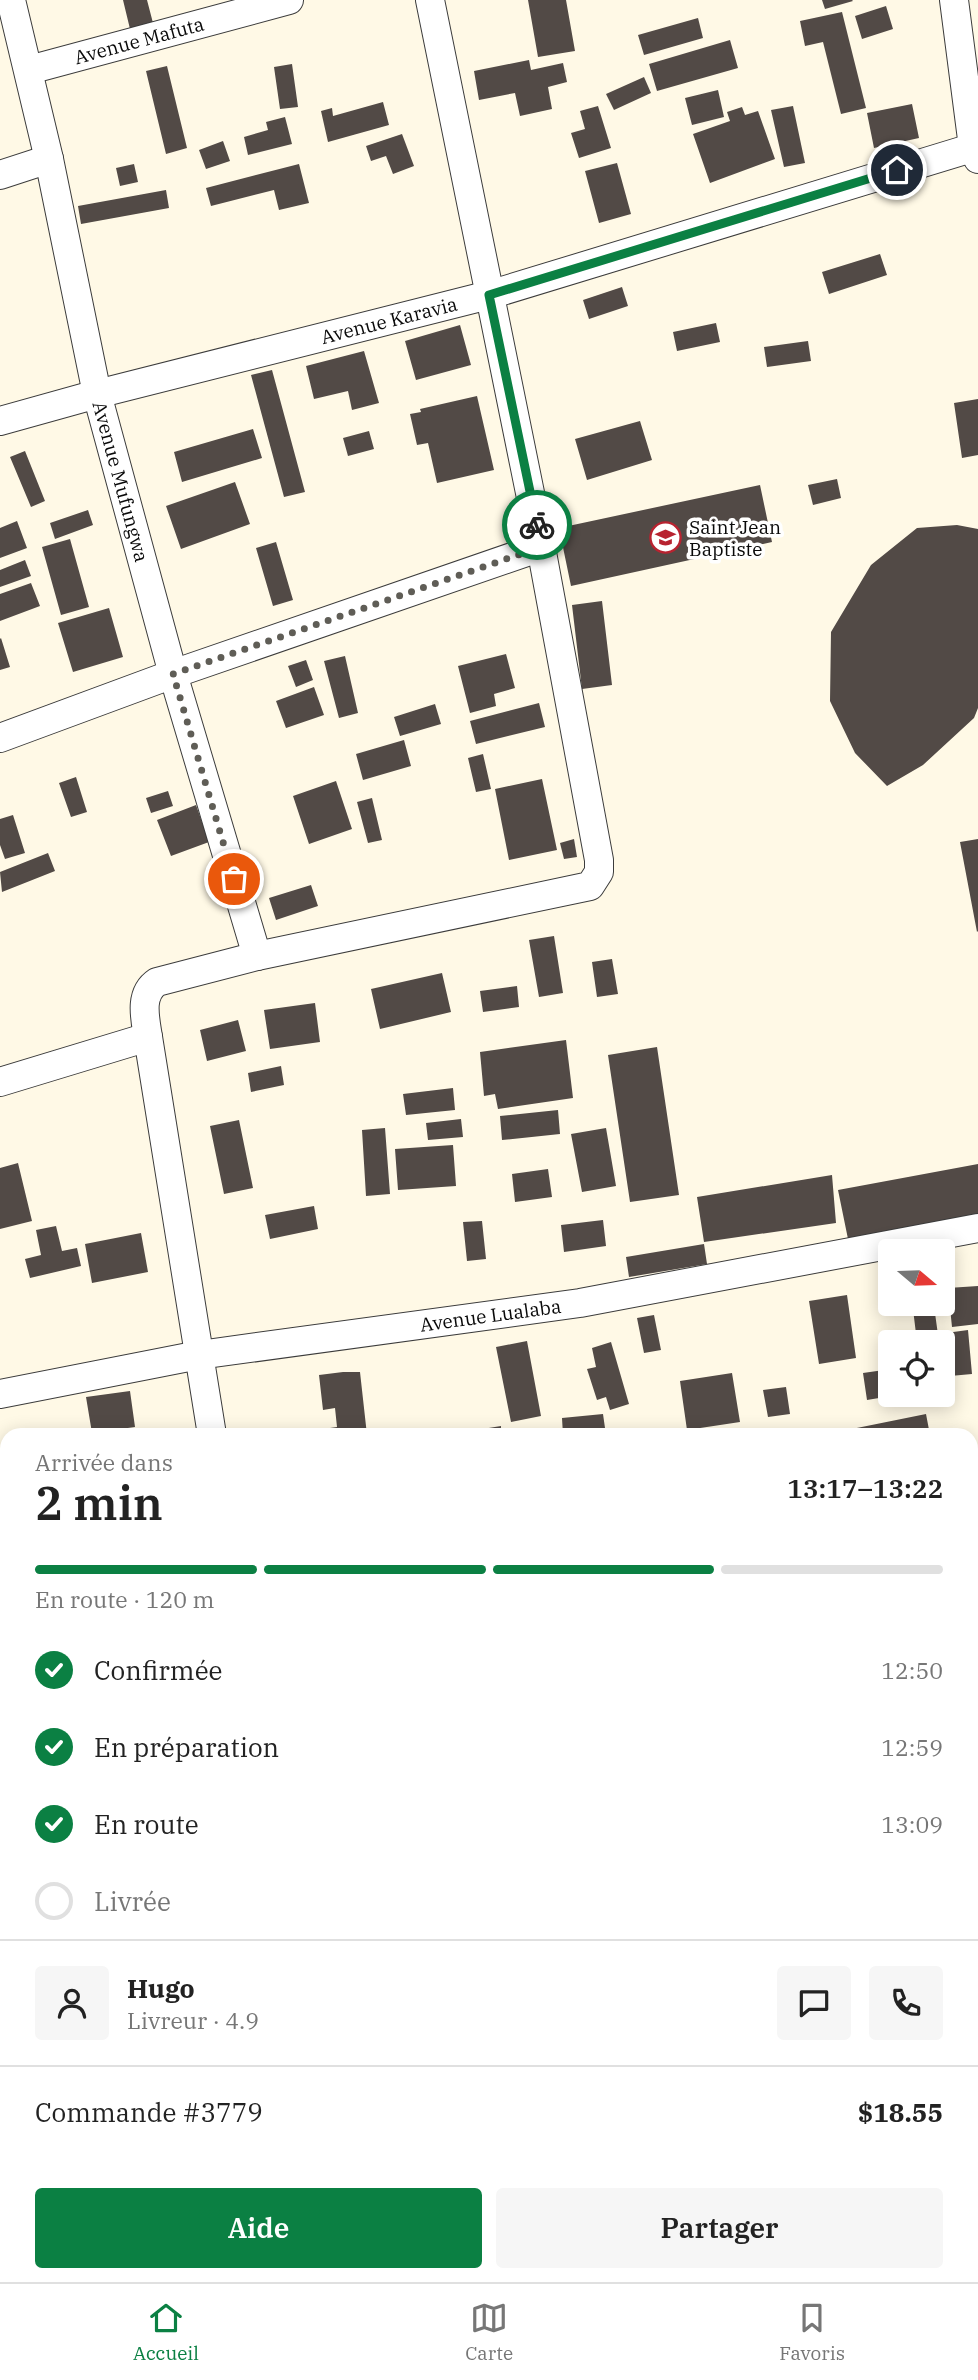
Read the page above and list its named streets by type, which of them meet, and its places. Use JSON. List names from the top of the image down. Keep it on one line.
{"streets":{"street":["Avenue Mafuta","Avenue Karavia","Avenue Mufungwa","Avenue Lualaba"]},"crossings":[["Avenue Mafuta","Avenue Mufungwa"],["Avenue Karavia","Avenue Mufungwa"]],"places":{"school or university":["Saint Jean Baptiste"]},"north":"right","page":{"heading":["2 min","Arrivée dans","13:17–13:22"],"panel":["Hugo","Livreur · 4.9","Commande #3779","$18.55"],"bar":"En route · 120 m","list":[["Confirmée","12:50"],["En préparation","12:59"],["En route","13:09"],"Livrée"],"buttons":["Aide","Partager"],"tabs":["Accueil","Carte","Favoris"]}}
